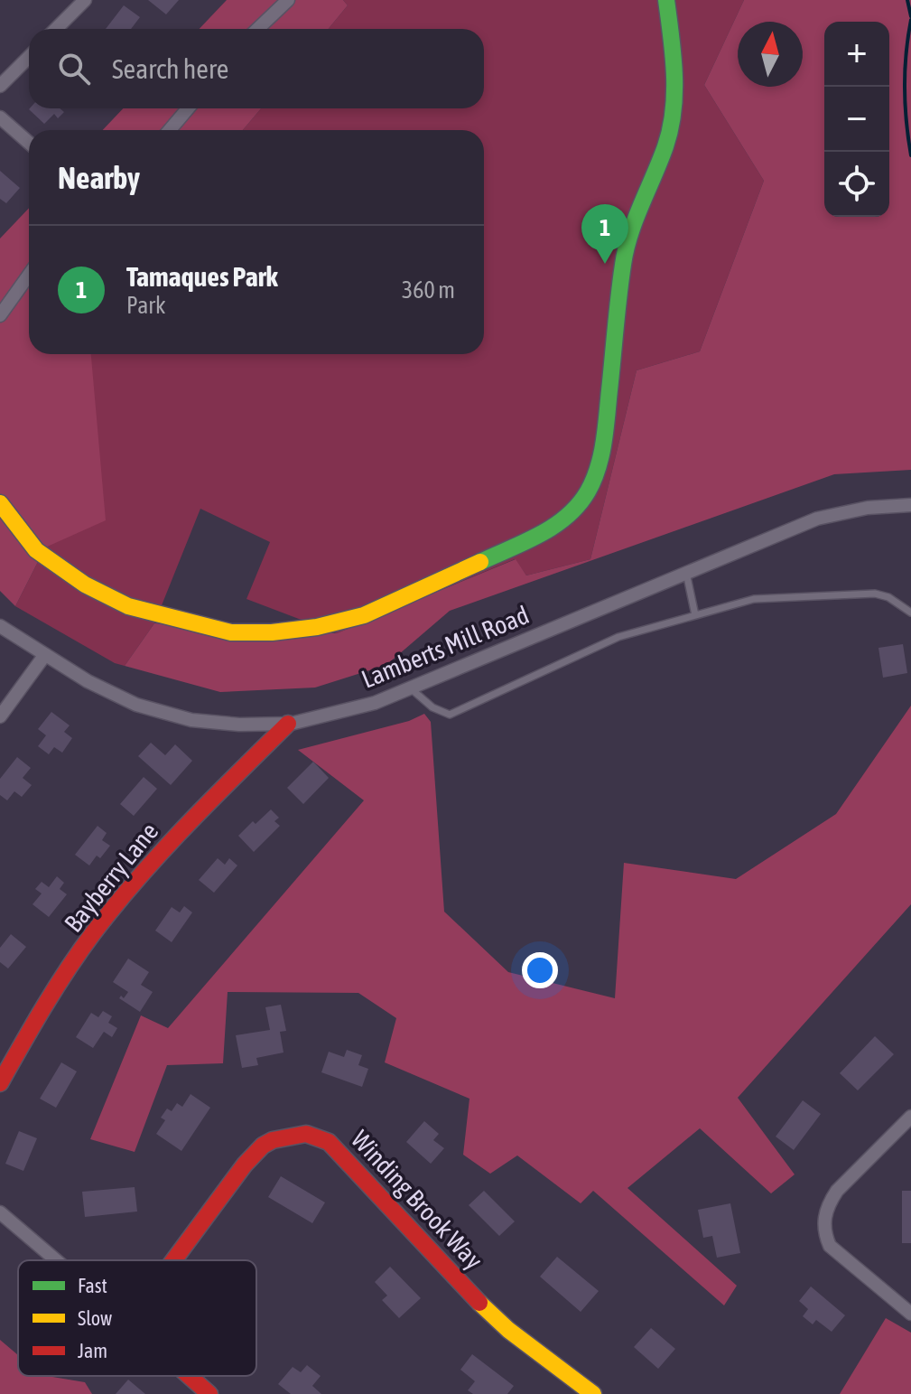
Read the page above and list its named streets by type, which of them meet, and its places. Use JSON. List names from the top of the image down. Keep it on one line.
{"streets":{"street":["Lamberts Mill Road","Bayberry Lane","Winding Brook Way"]},"crossings":[["Lamberts Mill Road","Bayberry Lane"]],"legend":["Fast","Slow","Jam"],"north":"top","page":{"map_buttons":["+","−"],"search":"Search here","heading":"Nearby","pins":"1","list":[{"mark":"1","name":"Tamaques Park","note":"Park","value":"360 m"}]}}
